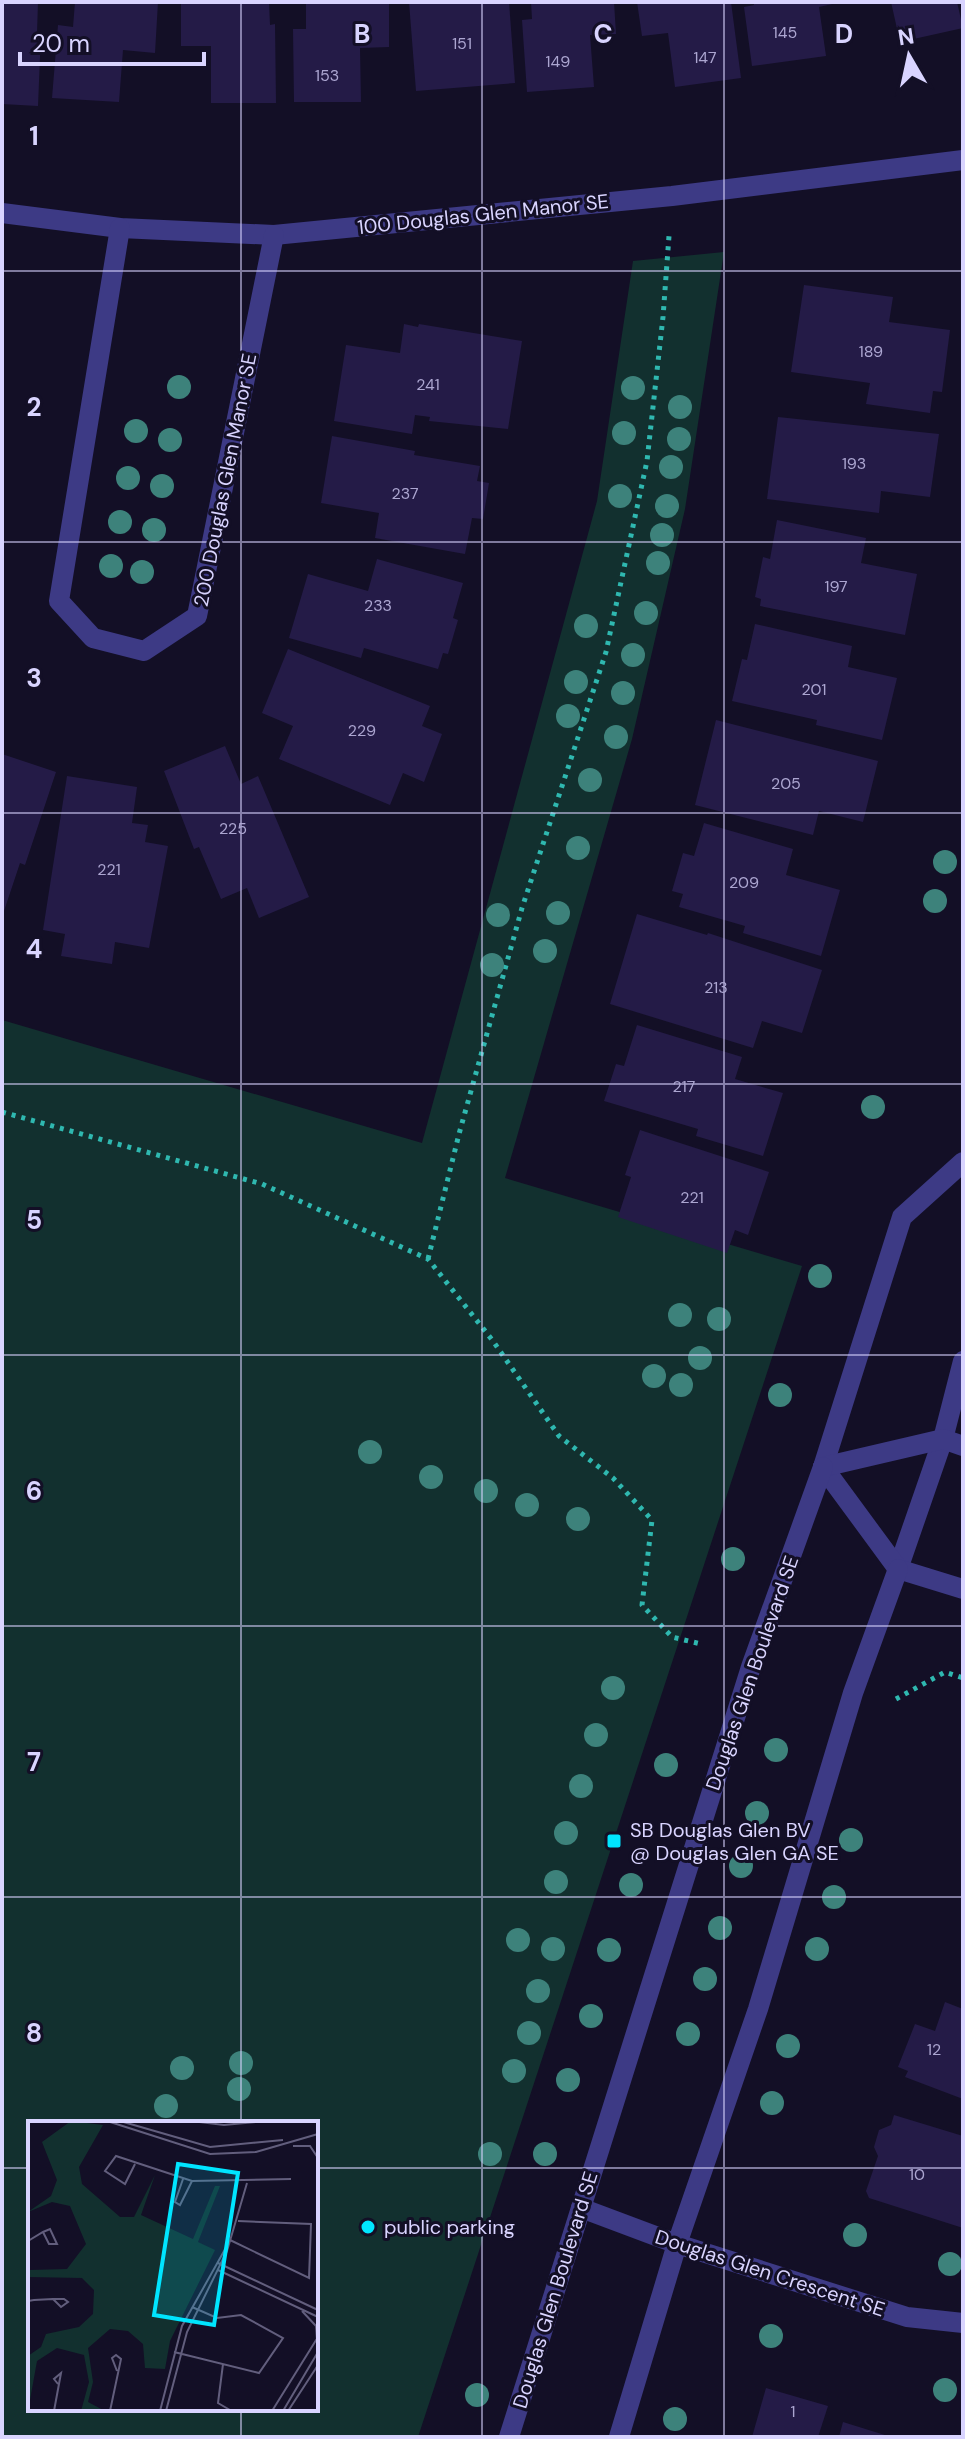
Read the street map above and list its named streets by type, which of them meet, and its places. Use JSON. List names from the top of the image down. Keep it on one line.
{"streets":{"street":["100 Douglas Glen Manor SE","200 Douglas Glen Manor SE","Douglas Glen Boulevard SE","Douglas Glen Crescent SE"]},"crossings":[["100 Douglas Glen Manor SE","200 Douglas Glen Manor SE"],["Douglas Glen Boulevard SE","Douglas Glen Crescent SE"]],"places":{"transit":["SB Douglas Glen BV @ Douglas Glen GA SE"],"other":["public parking"]},"house_numbers":["145","151","147","149","153","189","241","193","237","197","233","201","229","205","225","221","209","213","217","221","12","10","1"],"scale_bar":"20 m","north":"top","grid":{"columns":["B","C","D"],"rows":["1","2","3","4","5","6","7","8"]}}
